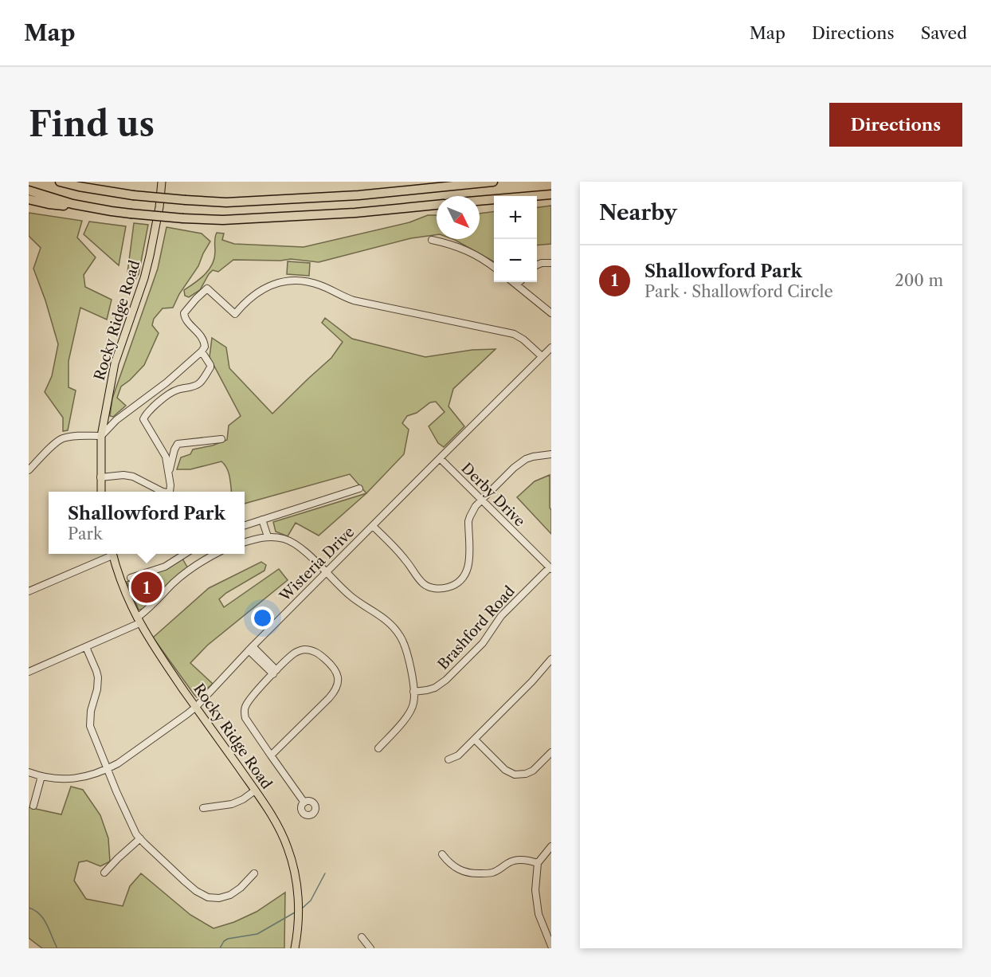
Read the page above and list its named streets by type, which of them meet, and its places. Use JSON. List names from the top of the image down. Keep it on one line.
{"streets":{"main road":["Rocky Ridge Road"],"street":["Derby Drive","Wisteria Drive","Brashford Road"]},"crossings":[["Rocky Ridge Road","Wisteria Drive"],["Derby Drive","Wisteria Drive"],["Derby Drive","Brashford Road"]],"north":"bottom right","page":{"header":"Map","nav":["Map","Directions","Saved"],"buttons":"Directions","title":"Find us","heading":"Nearby","map_buttons":["+","−"],"list":[{"mark":"1","name":"Shallowford Park","note":"Park · Shallowford Circle","value":"200 m"}],"popup":["Shallowford Park","Park"],"pins":"1"}}
